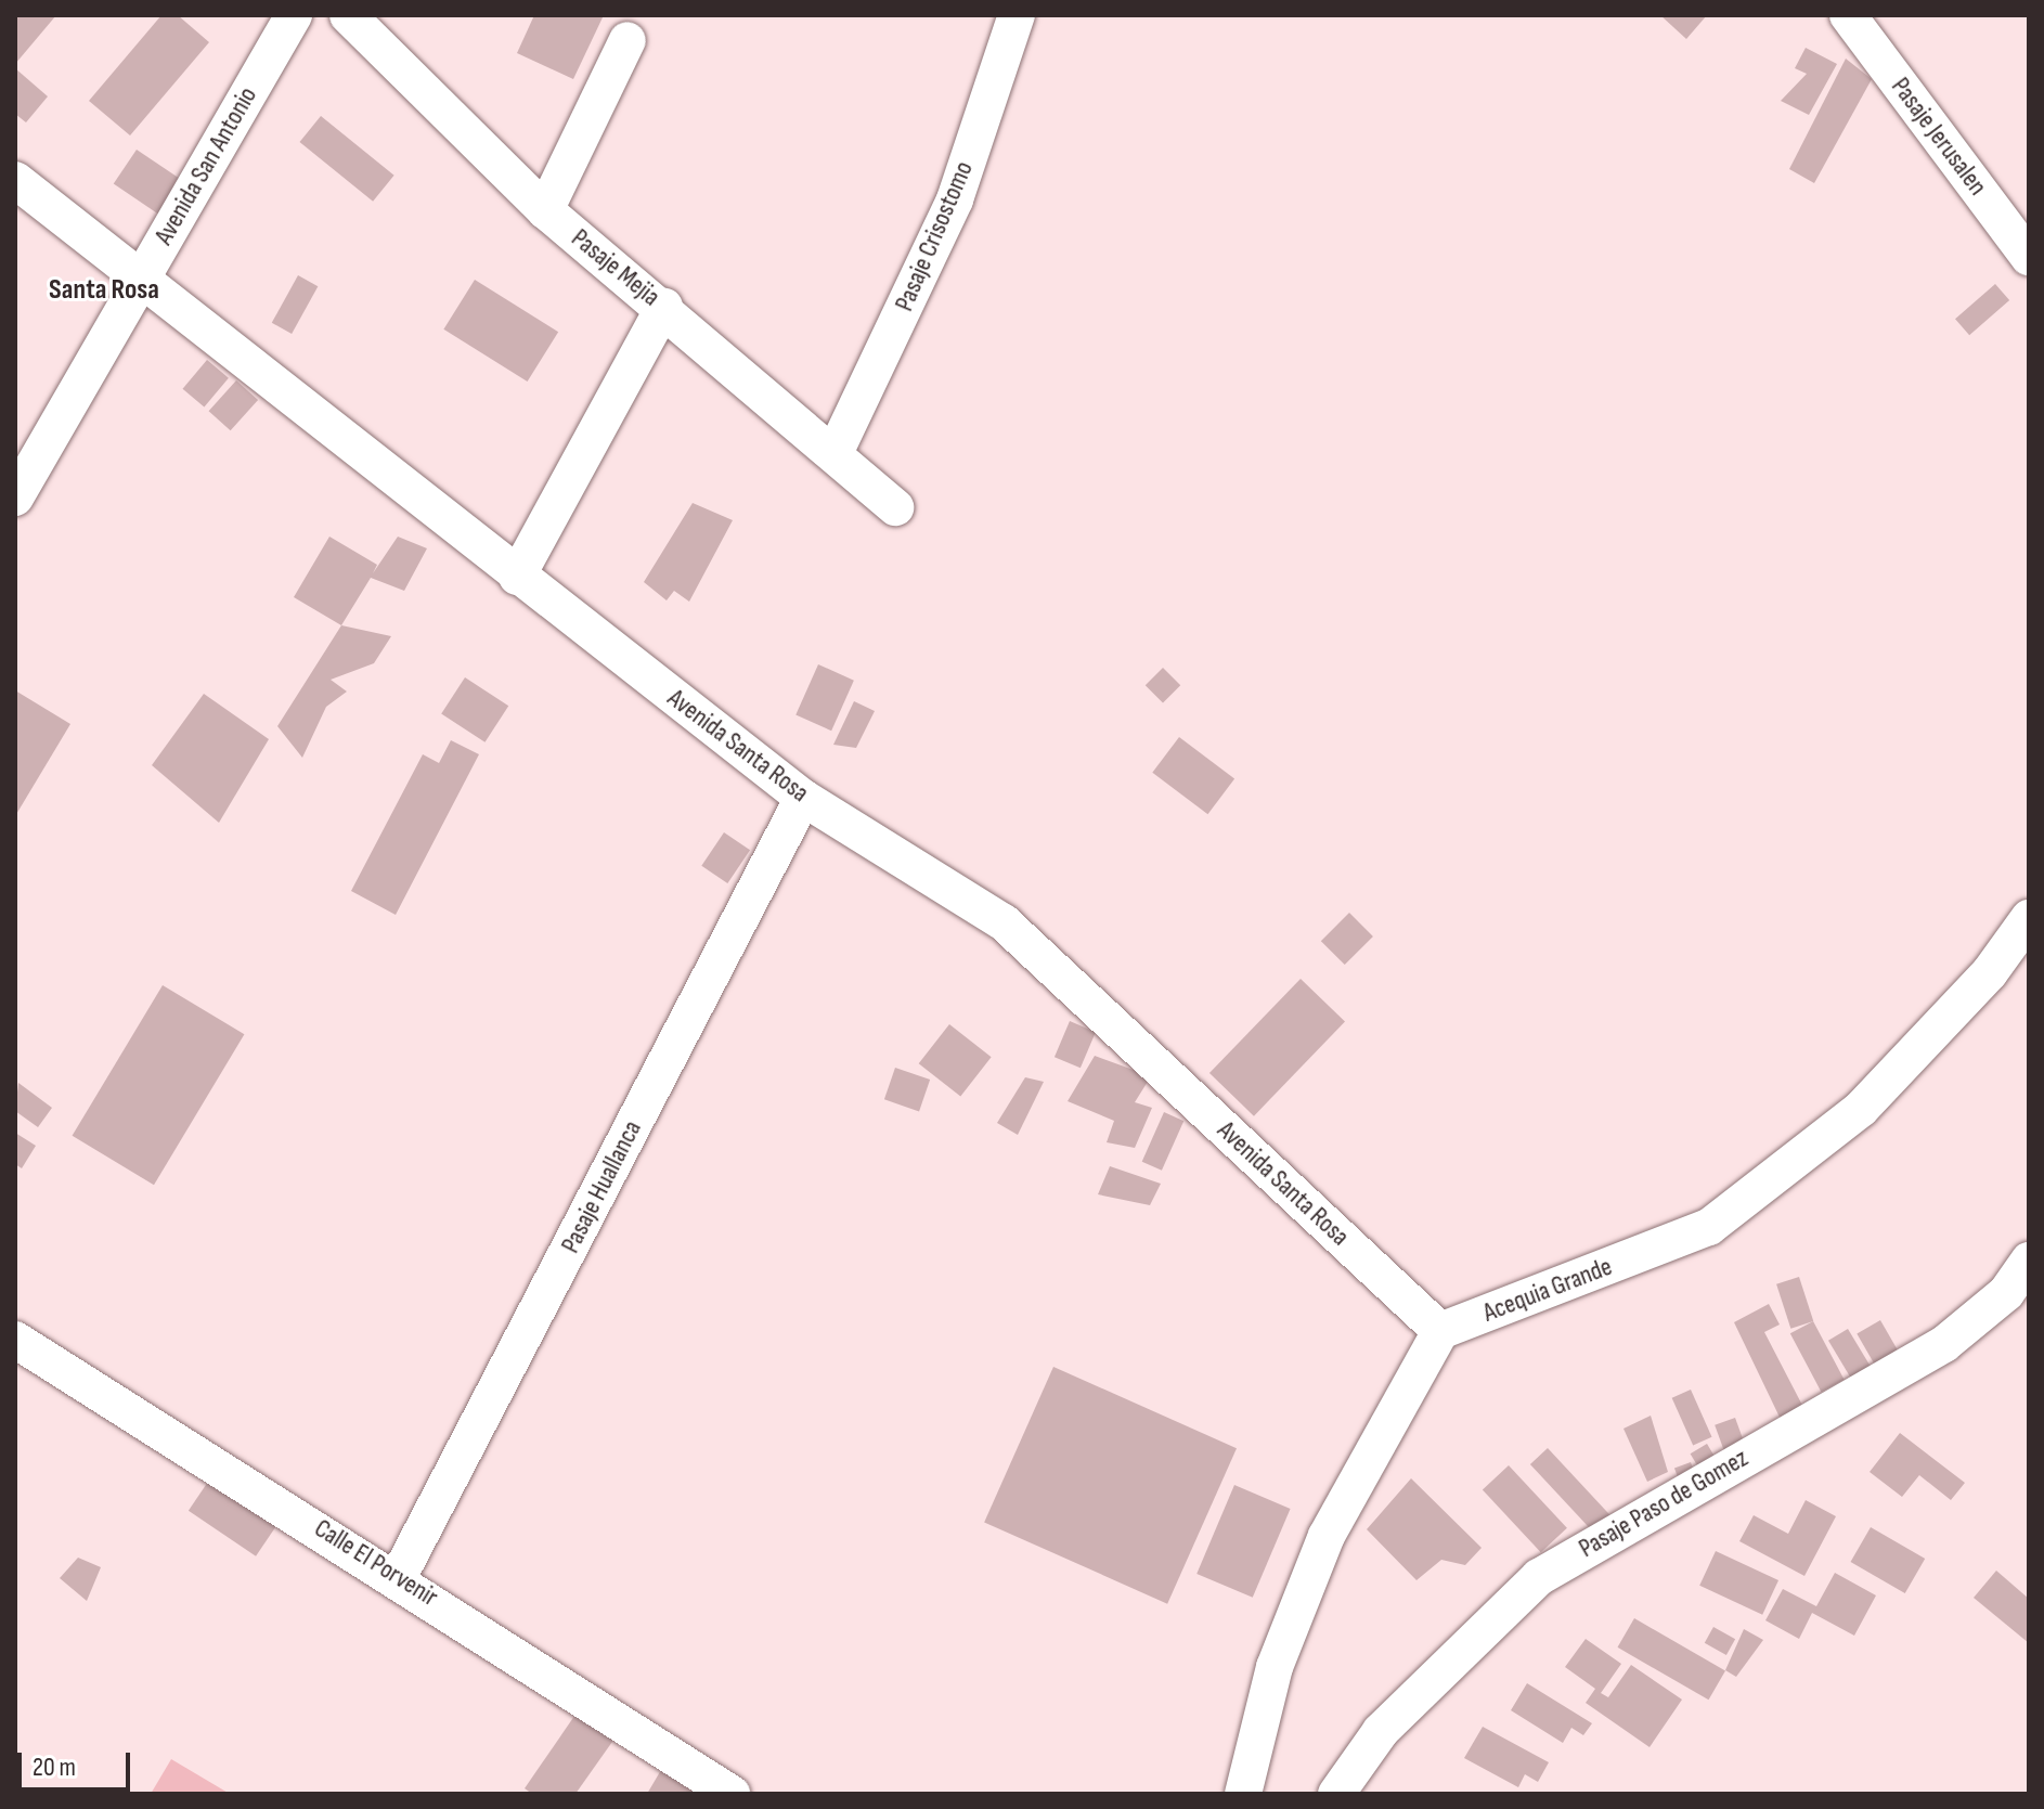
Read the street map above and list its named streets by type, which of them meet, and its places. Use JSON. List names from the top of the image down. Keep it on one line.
{"streets":{"street":["Pasaje Jerusalen","Avenida San Antonio","Pasaje Crisostomo","Pasaje Mejia","Avenida Santa Rosa","Pasaje Huallanca","Acequia Grande","Pasaje Paso de Gomez","Calle El Porvenir"]},"crossings":[["Avenida San Antonio","Avenida Santa Rosa"],["Pasaje Crisostomo","Pasaje Mejia"],["Avenida Santa Rosa","Pasaje Huallanca"],["Avenida Santa Rosa","Acequia Grande"],["Pasaje Huallanca","Calle El Porvenir"]],"districts":["Santa Rosa"],"scale_bar":"20 m"}
